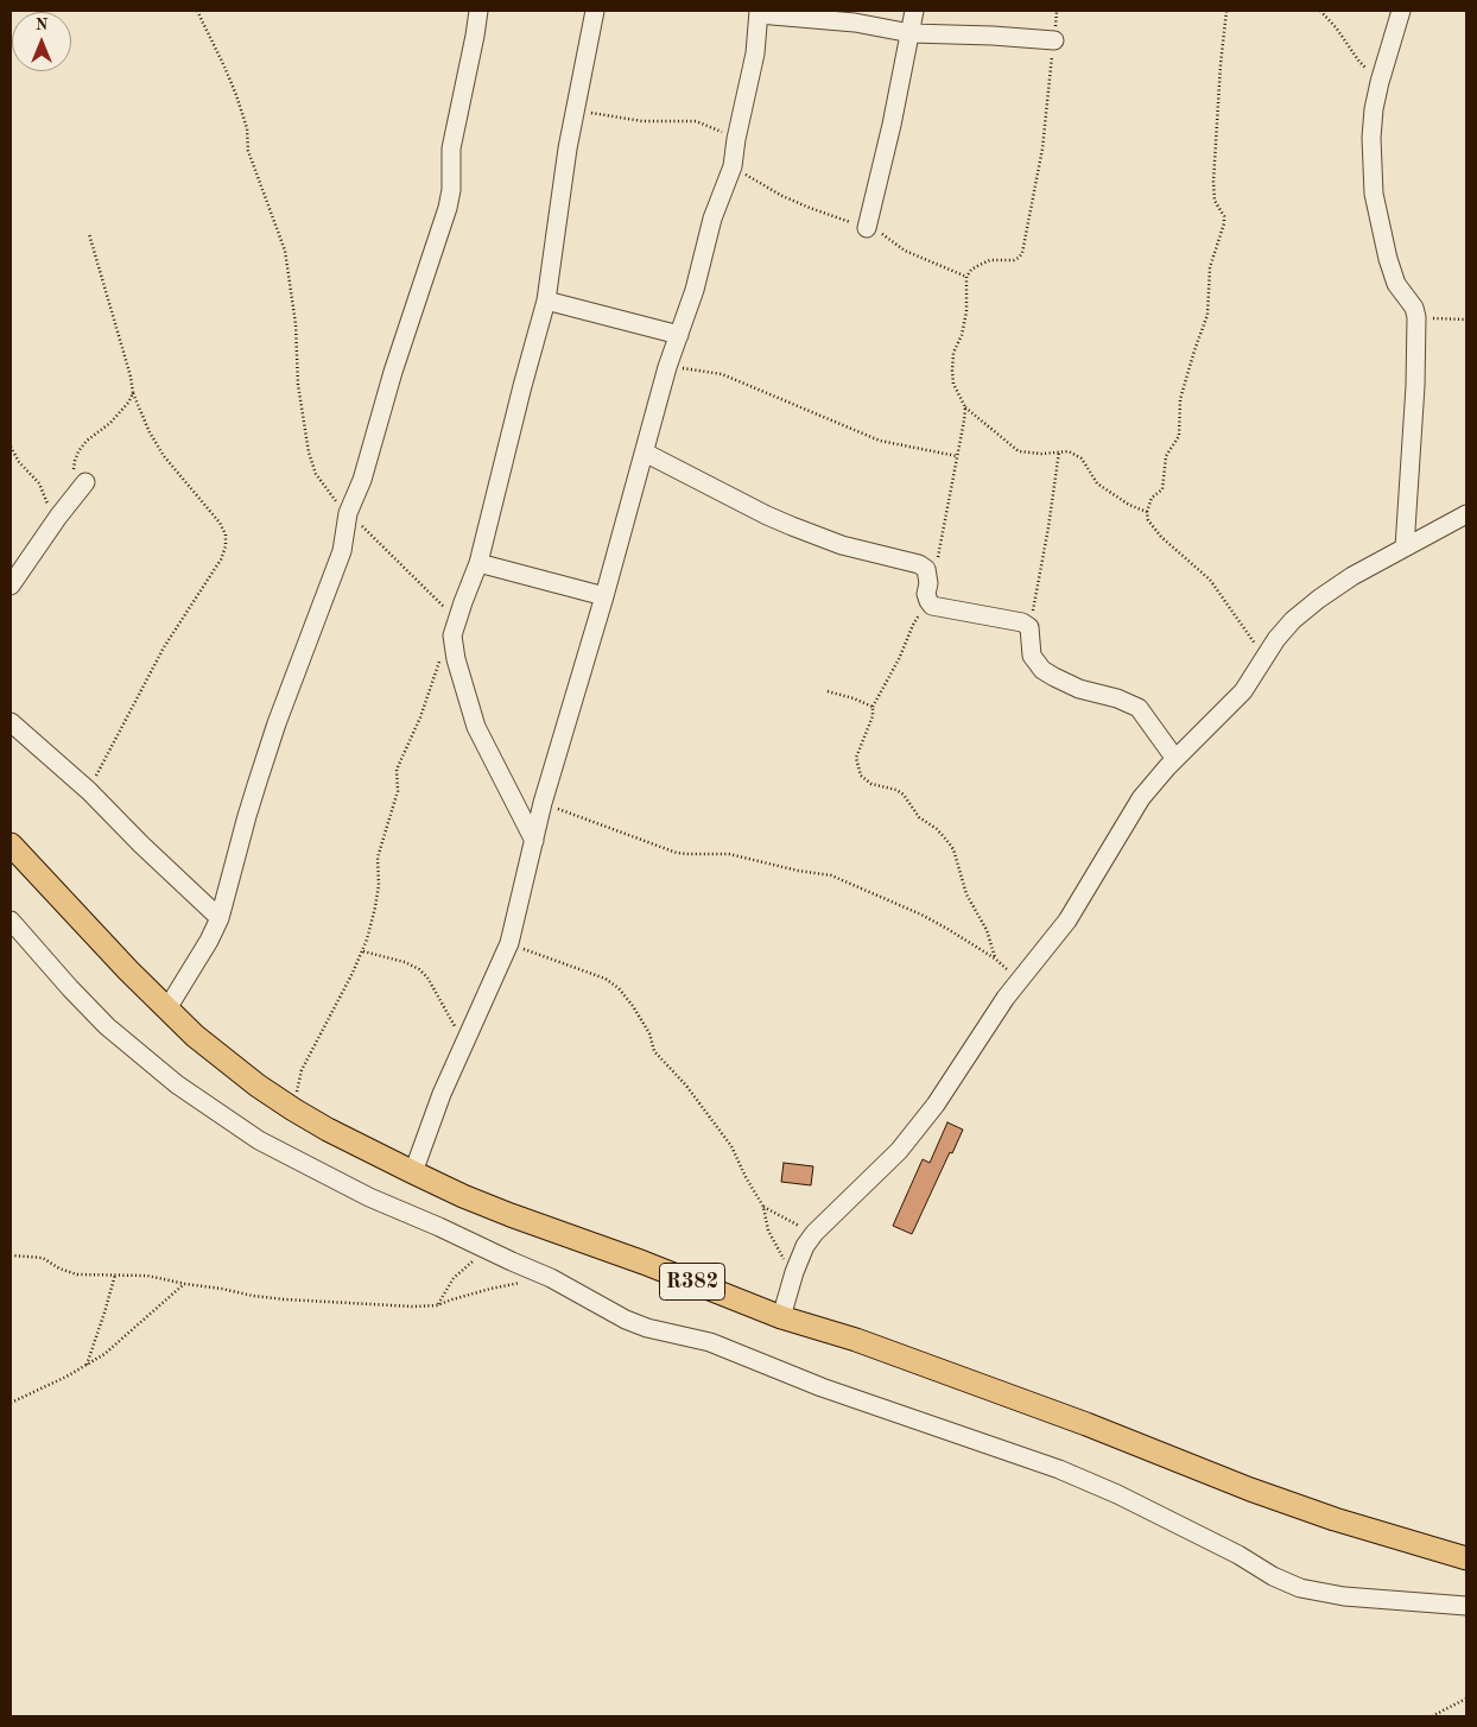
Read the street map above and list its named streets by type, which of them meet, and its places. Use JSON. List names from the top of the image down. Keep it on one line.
{"streets":{"main road":["R382"]},"north":"top"}
